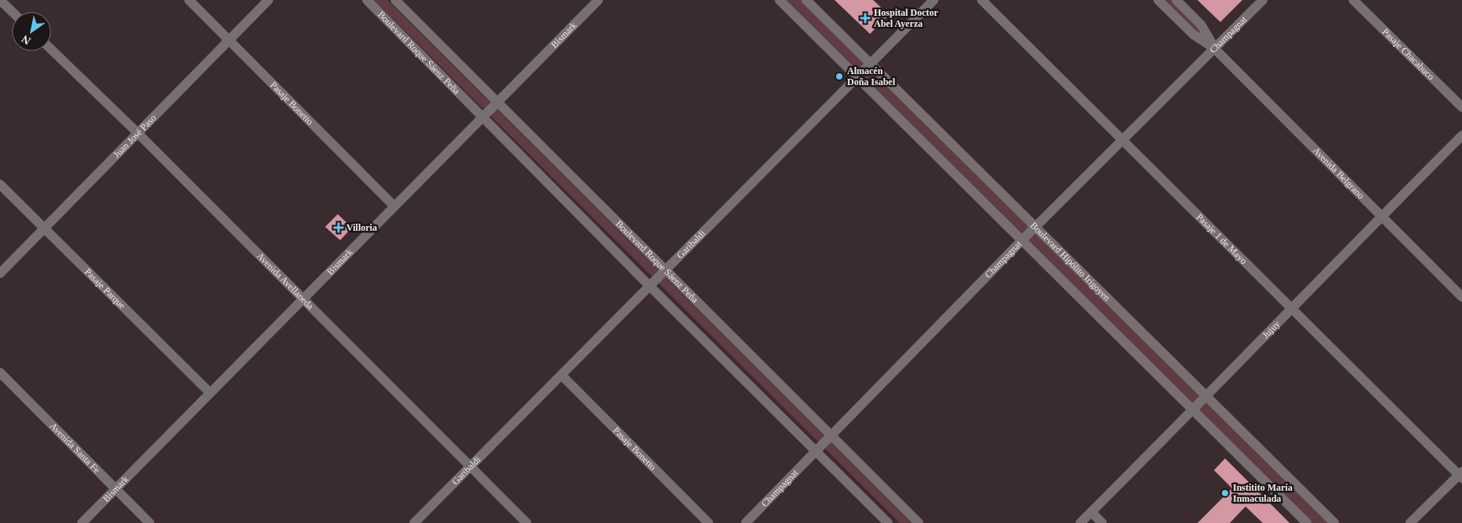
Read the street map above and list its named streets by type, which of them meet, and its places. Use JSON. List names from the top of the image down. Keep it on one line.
{"streets":{"street":["Champagnat","Bismark","Boulevard Roque Sáenz Peña","Pasaje Chacabuco","Pasaje Bonetto","Juan José Paso","Avenida Belgrano","Pasaje 1 de Mayo","Garibaldi","Boulevard Hipólito Irigoyen","Avenida Avellaneda","Pasaje Parque","Jujuy","Avenida Santa Fe"]},"crossings":[["Champagnat","Boulevard Roque Sáenz Peña"],["Champagnat","Avenida Belgrano"],["Champagnat","Pasaje 1 de Mayo"],["Champagnat","Boulevard Hipólito Irigoyen"],["Bismark","Boulevard Roque Sáenz Peña"],["Bismark","Pasaje Bonetto"],["Bismark","Avenida Avellaneda"],["Bismark","Pasaje Parque"],["Bismark","Avenida Santa Fe"],["Boulevard Roque Sáenz Peña","Garibaldi"],["Pasaje Bonetto","Juan José Paso"],["Pasaje Bonetto","Garibaldi"],["Juan José Paso","Avenida Avellaneda"],["Juan José Paso","Pasaje Parque"],["Avenida Belgrano","Jujuy"],["Pasaje 1 de Mayo","Jujuy"],["Garibaldi","Boulevard Hipólito Irigoyen"],["Garibaldi","Avenida Avellaneda"],["Boulevard Hipólito Irigoyen","Jujuy"]],"places":{"health":["Hospital Doctor Abel Ayerza","Villoria"],"other":["Almacén Doña Isabel","Institito María Inmaculada"]},"north":"bottom left"}
